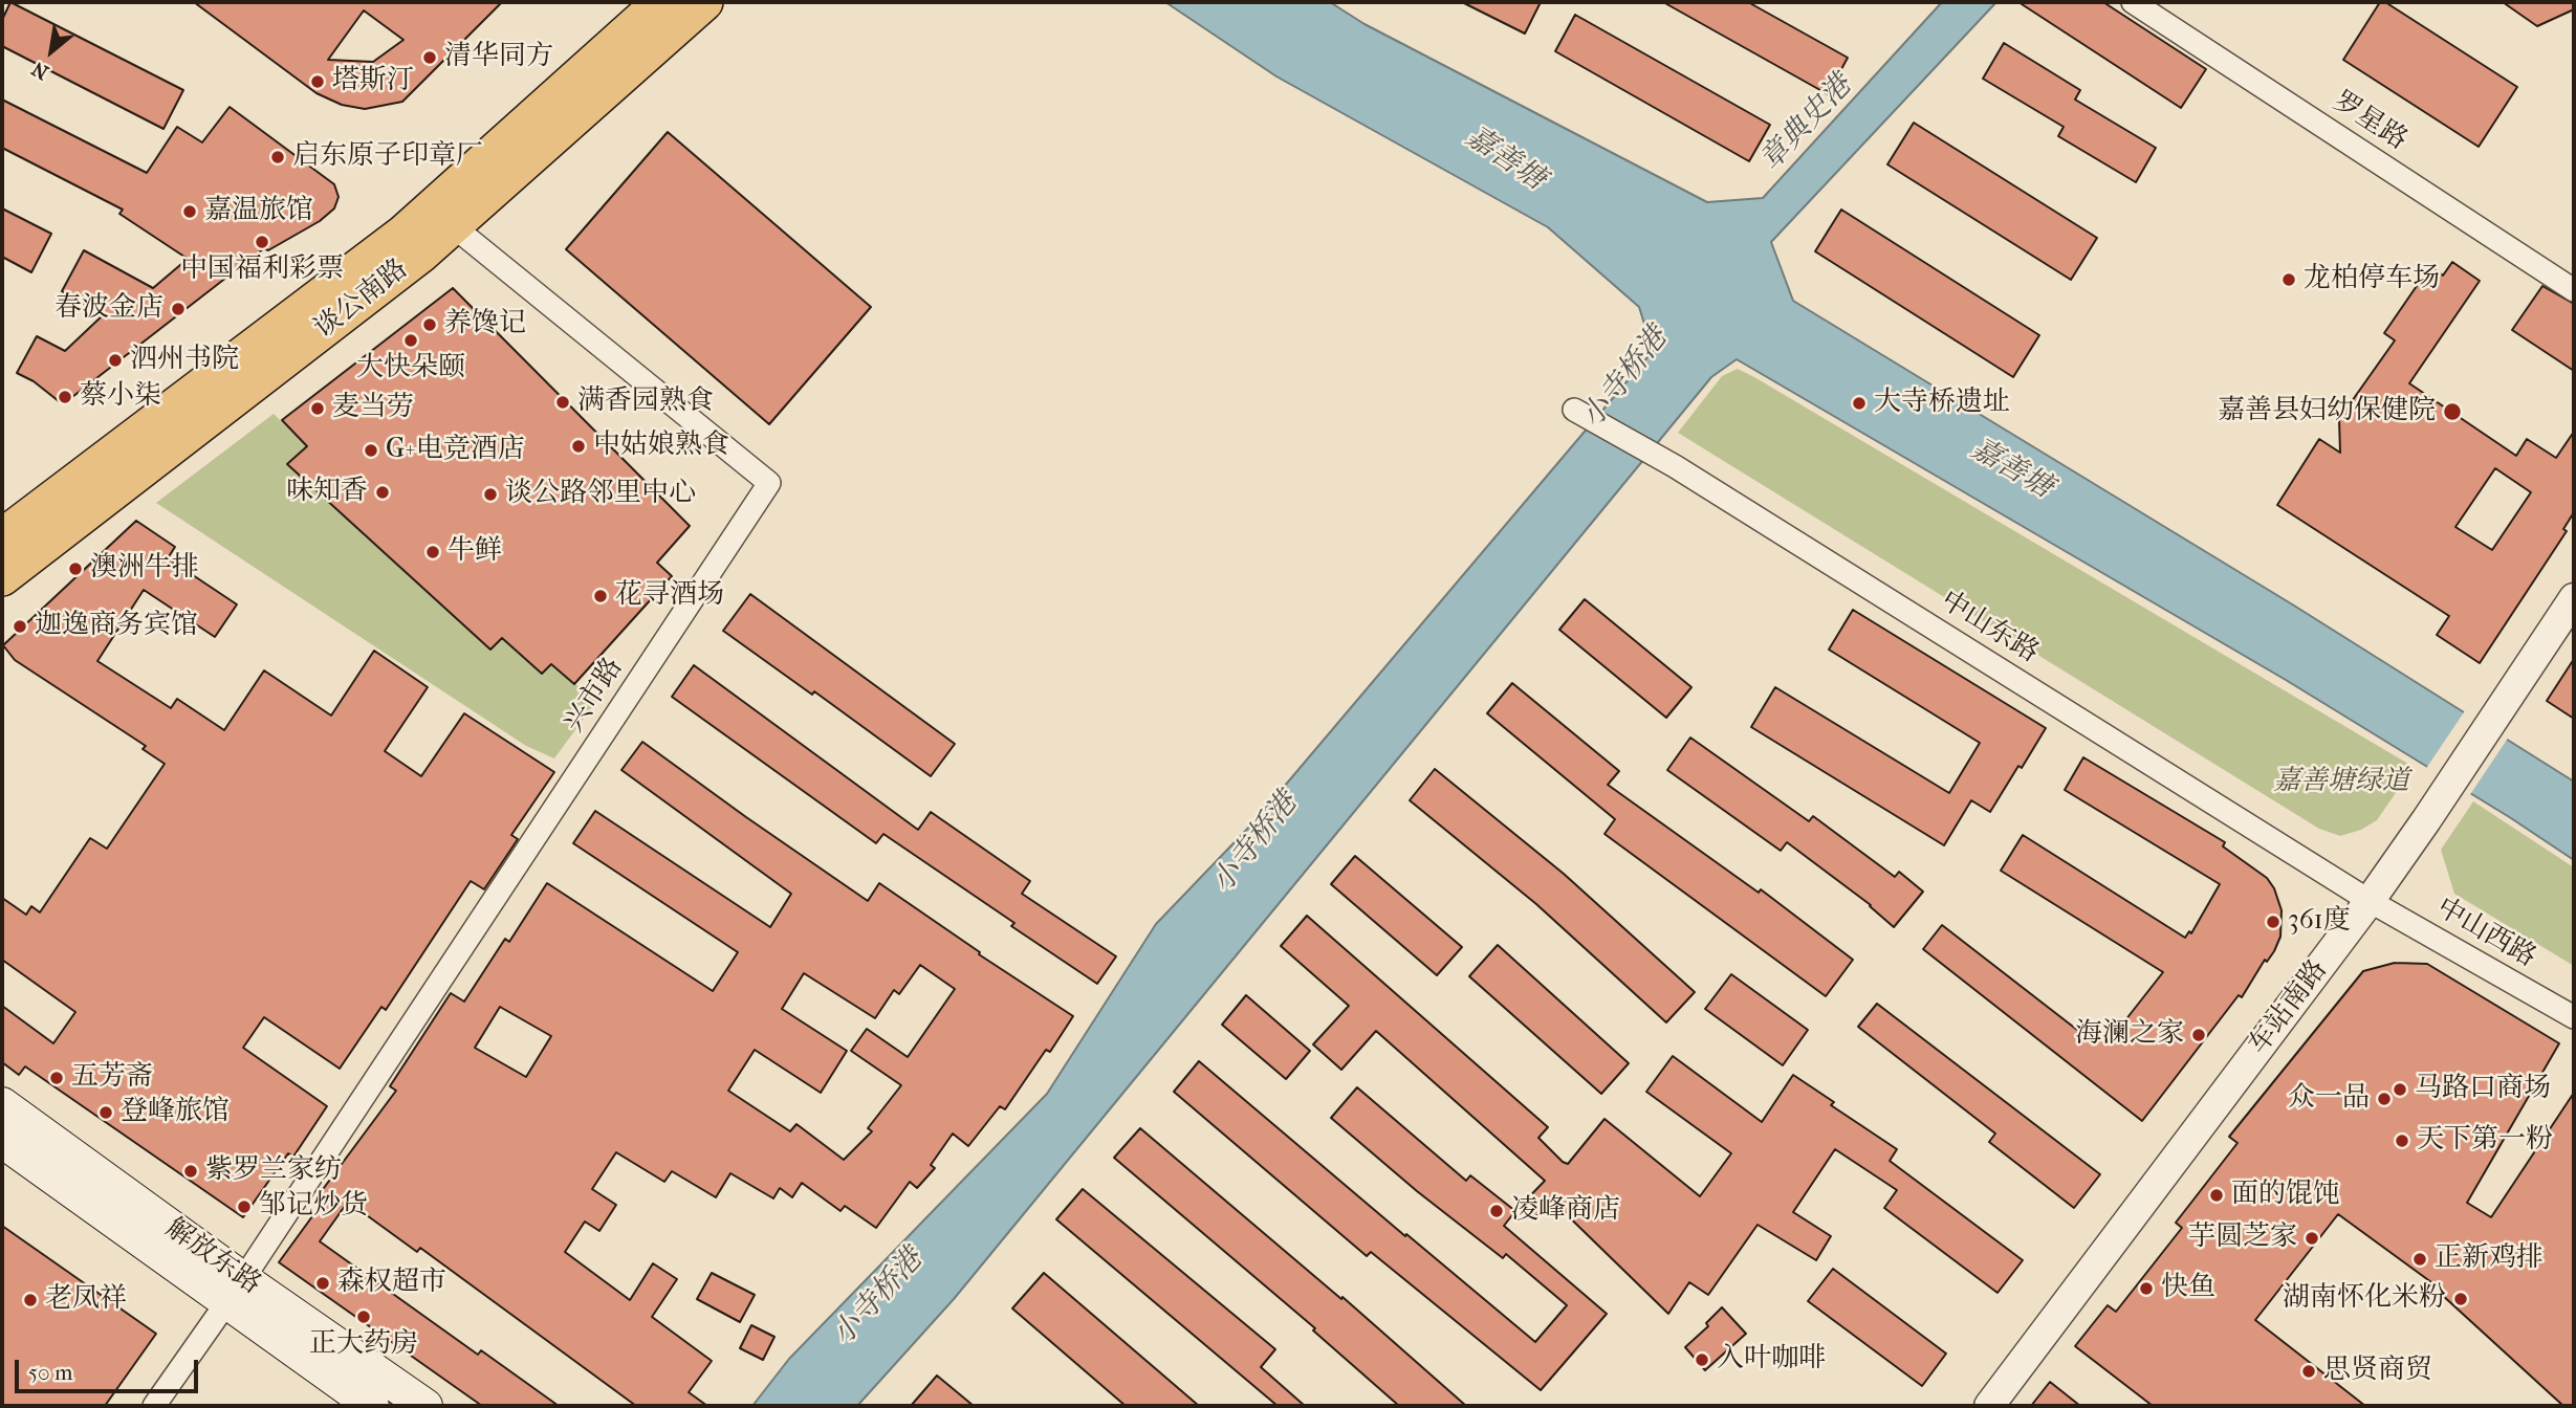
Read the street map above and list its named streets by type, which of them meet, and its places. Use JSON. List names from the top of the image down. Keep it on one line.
{"streets":{"main road":["谈公南路","解放东路"],"street":["罗星路","中山东路","兴市路","中山西路","车站南路"]},"crossings":[["谈公南路","兴市路"],["中山东路","中山西路"],["中山东路","车站南路"],["兴市路","解放东路"],["中山西路","车站南路"]],"water":["章典史港","嘉善塘","小寺桥港"],"parks":["嘉善塘绿道"],"places":["清华同方","塔斯汀","启东原子印章厂","嘉温旅馆","中国福利彩票","龙柏停车场","春波金店","养馋记","大快朵颐","泗州书院","蔡小柒","满香园熟食","大寺桥遗址","麦当劳","嘉善县妇幼保健院","中姑娘熟食","G+电竞酒店","味知香","谈公路邻里中心","牛鲜","澳洲牛排","花寻酒场","迦逸商务宾馆","361度","海澜之家","五芳斋","马路口商场","众一品","登峰旅馆","天下第一粉","紫罗兰家纺","面的馄饨","邹记炒货","凌峰商店","芋圆芝家","正新鸡排","森权超市","快鱼","湖南怀化米粉","老凤祥","正大药房","入叶咖啡","思贤商贸"],"scale_bar":"50 m","north":"bottom left"}
